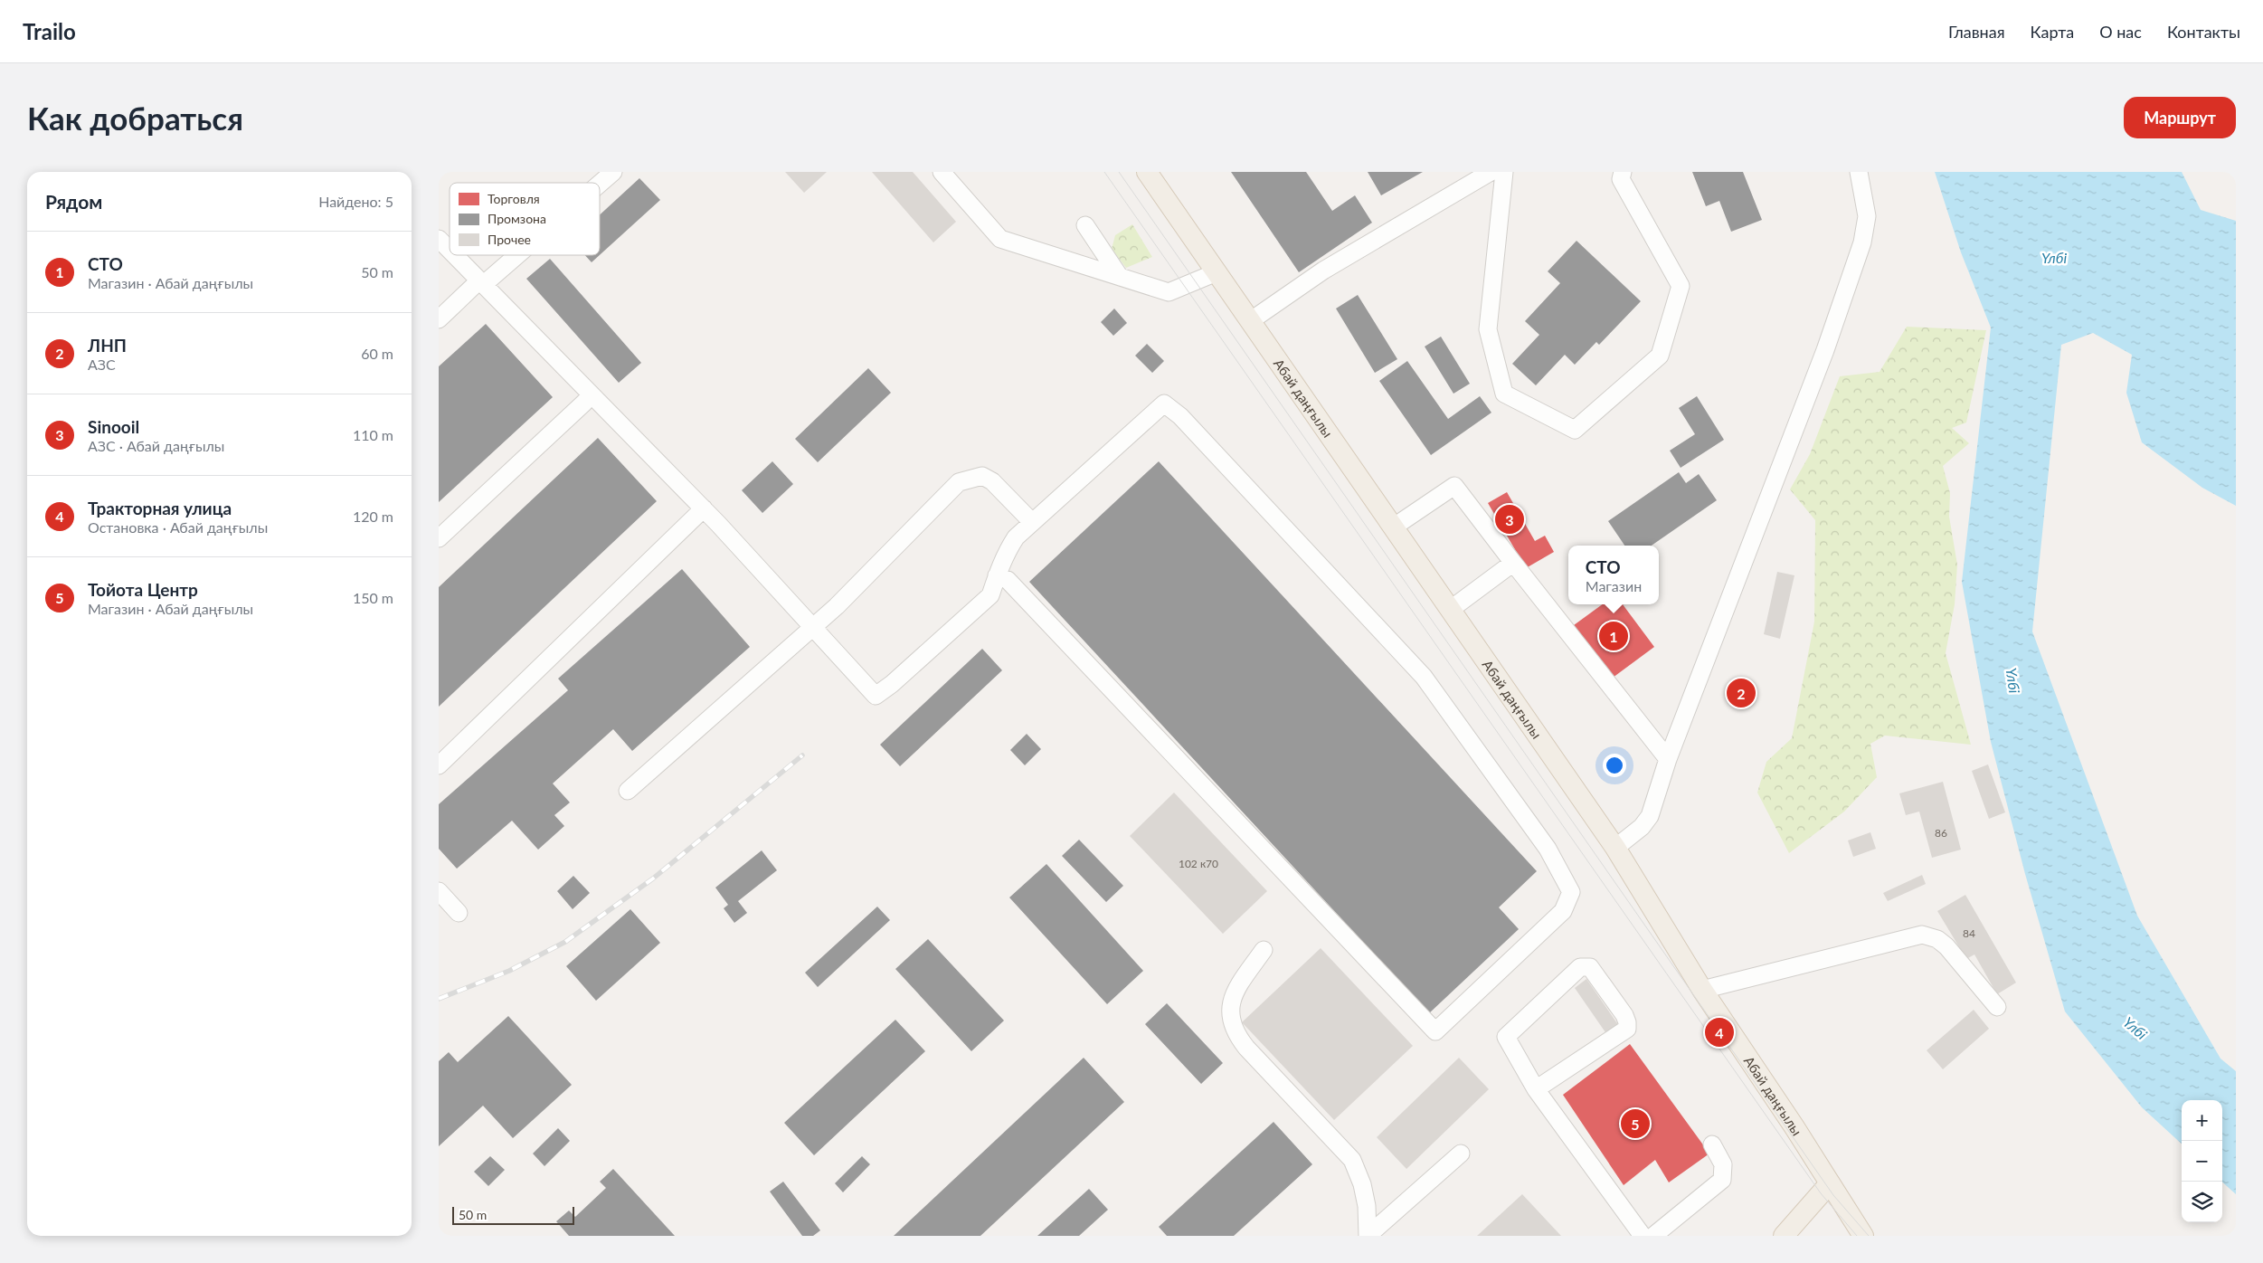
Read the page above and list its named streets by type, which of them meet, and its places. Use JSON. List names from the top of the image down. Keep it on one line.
{"streets":{"main road":["Абай даңғылы"]},"water":["Үлбі"],"house_numbers":["86","102 к70","84"],"legend":["Торговля","Промзона","Прочее"],"scale_bar":"50 m","page":{"header":"Trailo","nav":["Главная","Карта","О нас","Контакты"],"buttons":"Маршрут","title":"Как добраться","heading":["Рядом","Найдено: 5"],"list":[{"mark":"1","name":"СТО","note":"Магазин · Абай даңғылы","value":"50 m"},{"mark":"2","name":"ЛНП","note":"АЗС","value":"60 m"},{"mark":"3","name":"Sinooil","note":"АЗС · Абай даңғылы","value":"110 m"},{"mark":"4","name":"Тракторная улица","note":"Остановка · Абай даңғылы","value":"120 m"},{"mark":"5","name":"Тойота Центр","note":"Магазин · Абай даңғылы","value":"150 m"}],"pins":["3","1","2","4","5"],"popup":["СТО","Магазин"],"map_buttons":["+","−"],"scale":"50 m"}}
